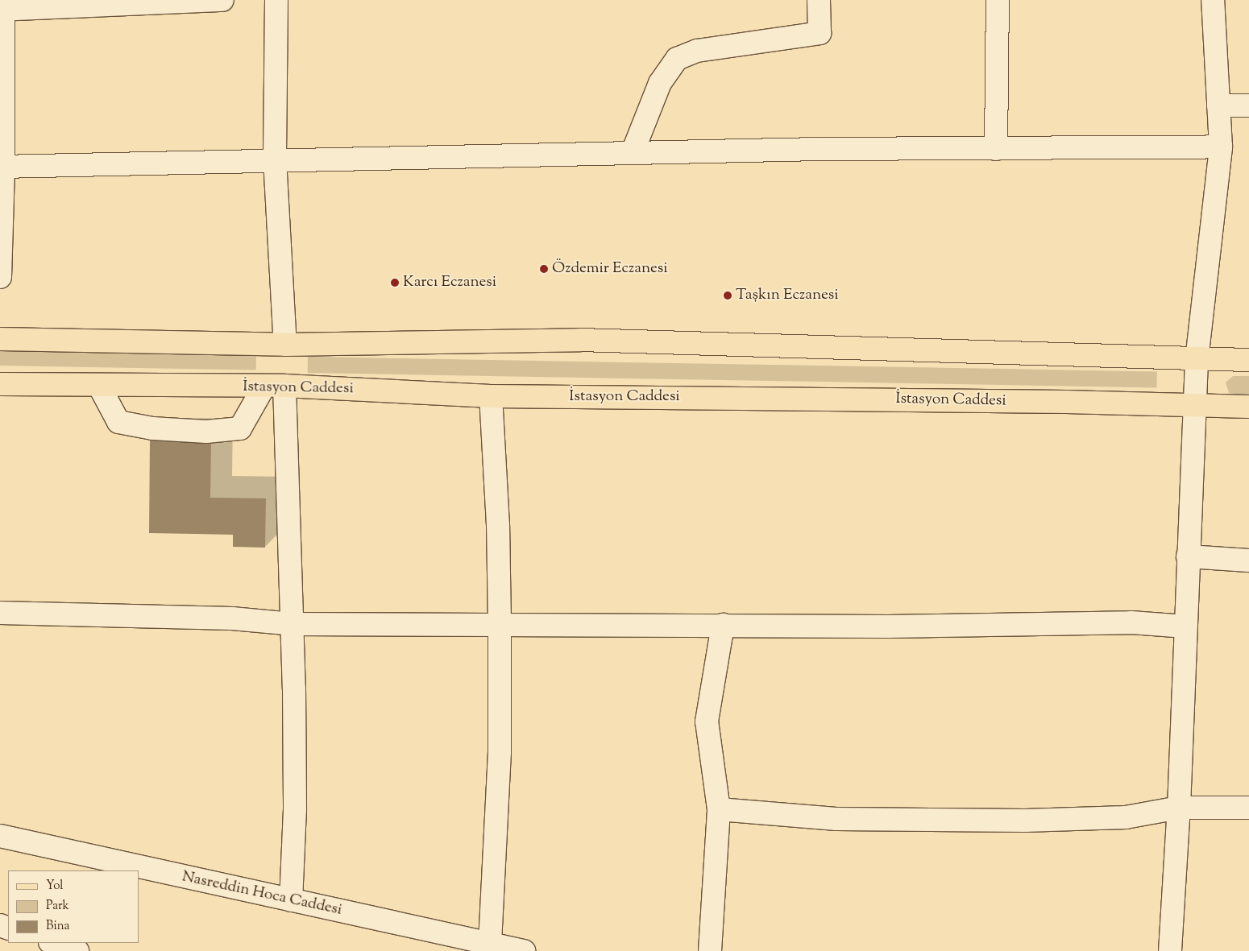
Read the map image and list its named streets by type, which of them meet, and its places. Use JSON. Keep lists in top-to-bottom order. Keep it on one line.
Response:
{"streets":{"main road":["İstasyon Caddesi"],"street":["Nasreddin Hoca Caddesi"]},"places":["Özdemir Eczanesi","Karcı Eczanesi","Taşkın Eczanesi"],"legend":["Yol","Park","Bina"]}
